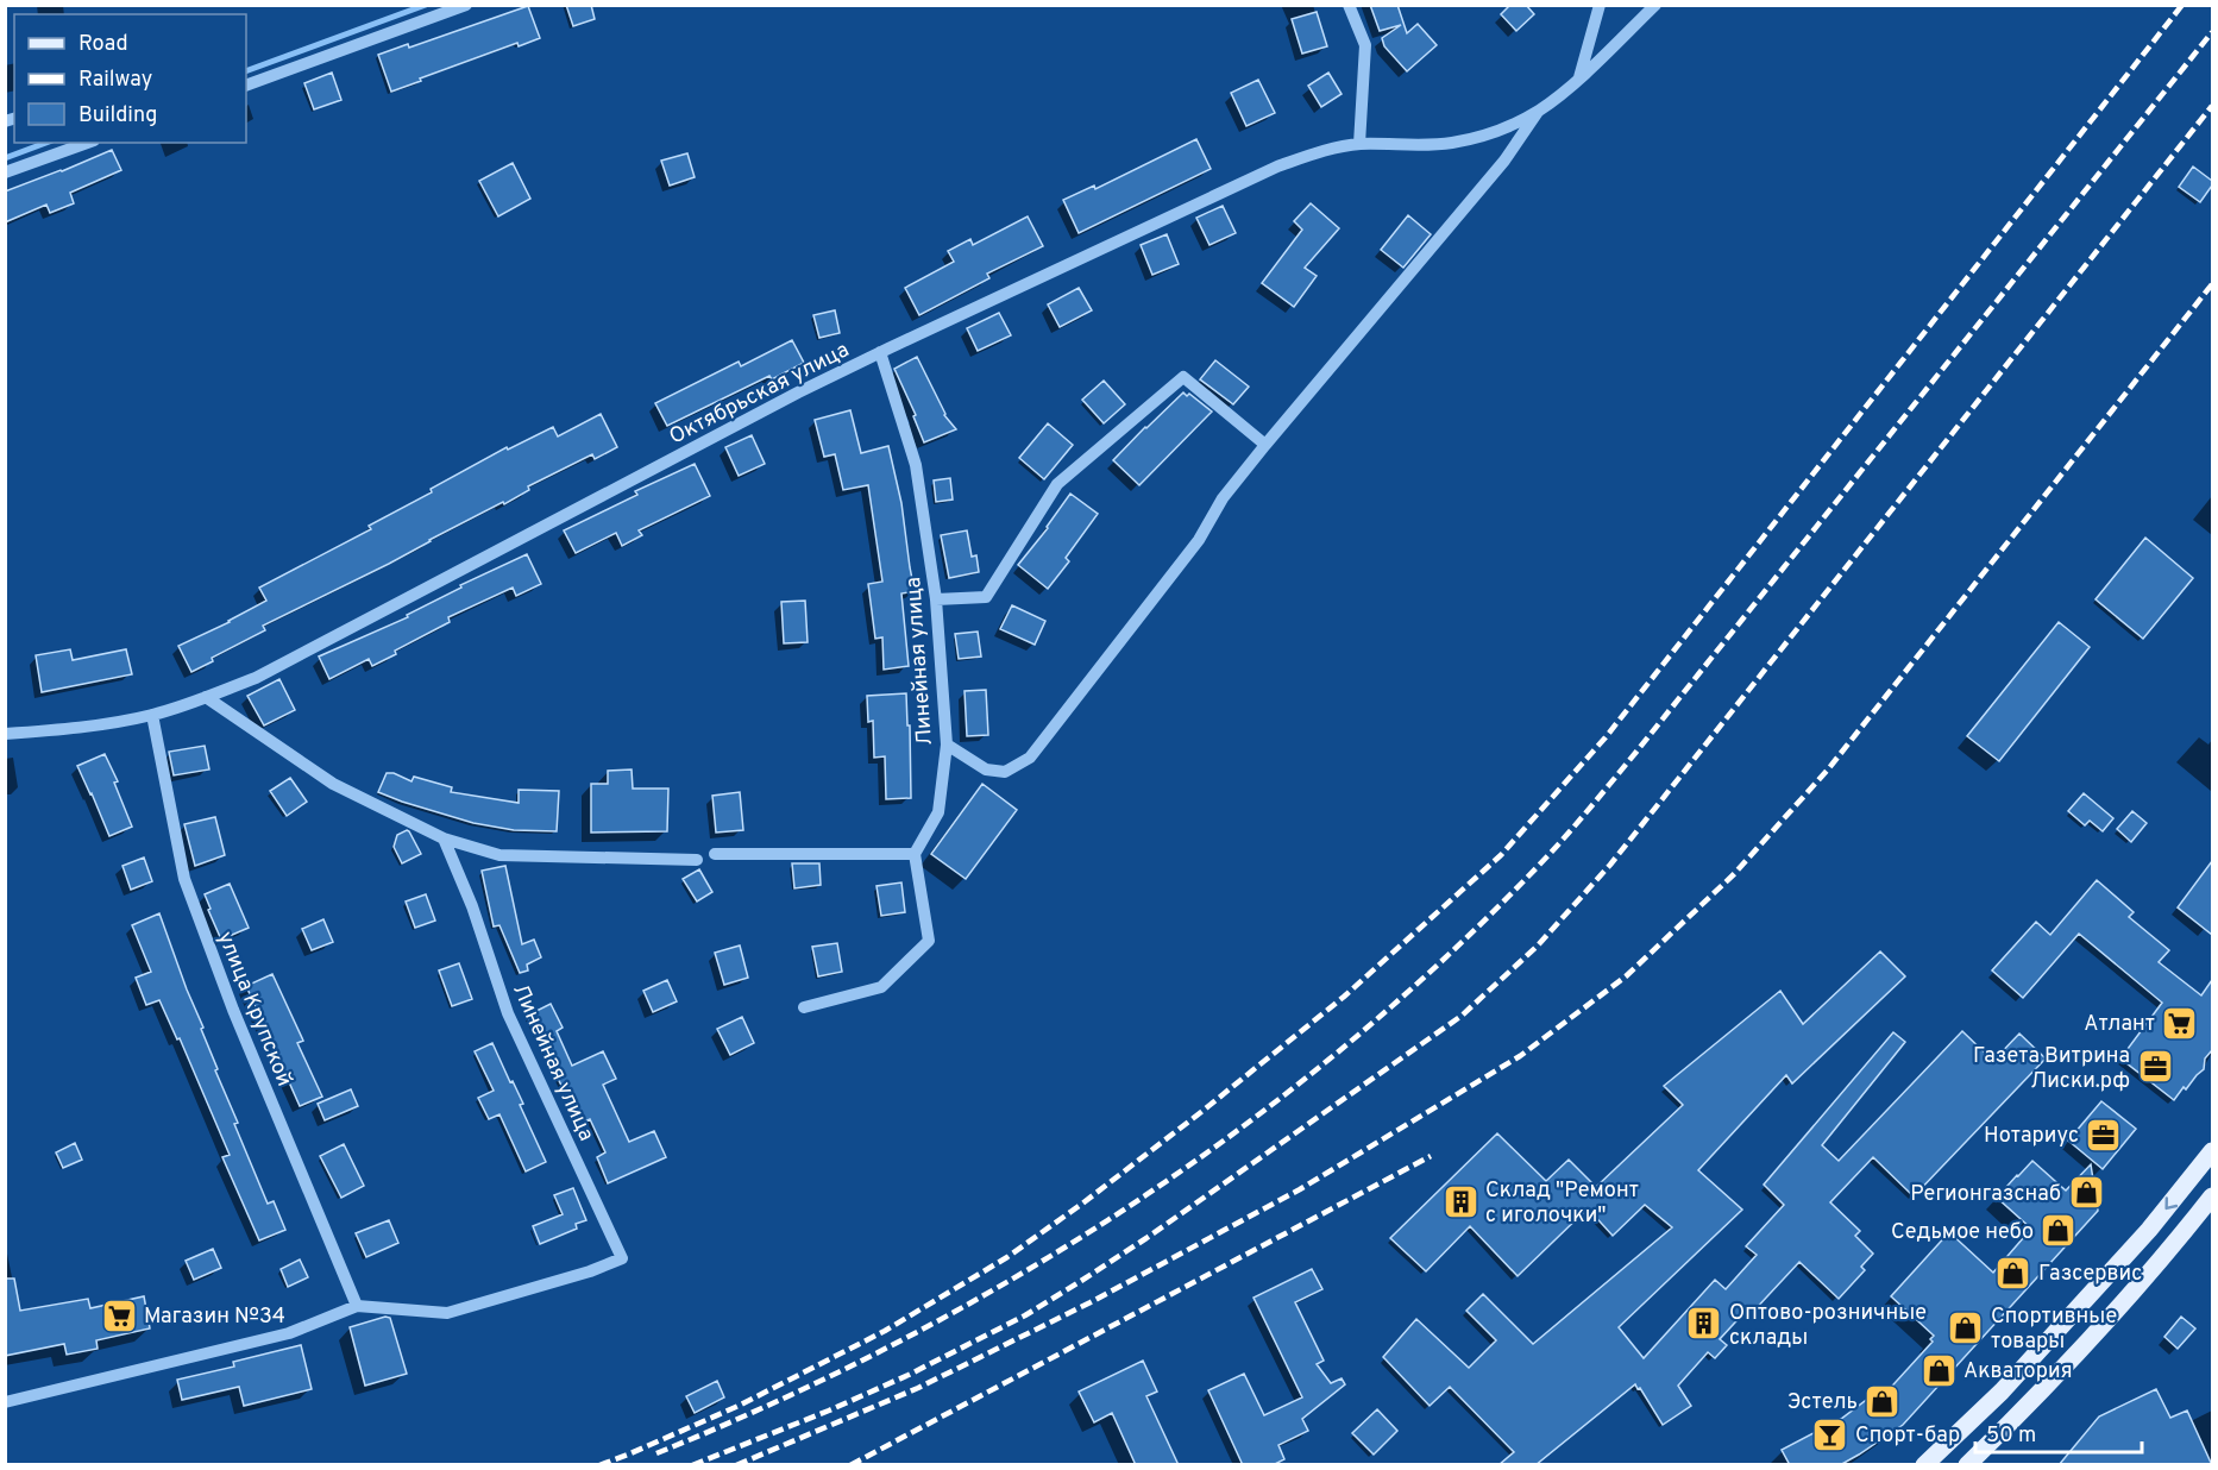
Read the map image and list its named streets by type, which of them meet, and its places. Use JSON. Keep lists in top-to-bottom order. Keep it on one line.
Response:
{"streets":{"street":["Октябрьская улица","Линейная улица","улица Крупской"]},"crossings":[["Октябрьская улица","Линейная улица"],["Октябрьская улица","улица Крупской"],["Линейная улица","улица Крупской"]],"places":{"supermarket":["Атлант","Магазин №34"],"office":["Газета Витрина Лиски.рф","Нотариус"],"shop":["Регионгазснаб","Седьмое небо","Газсервис","Спортивные товары","Акватория","Эстель"],"building":["Склад \"Ремонт с иголочки\"","Оптово-розничные склады"],"bar":["Спорт-бар"]},"legend":["Road","Railway","Building"],"scale_bar":"50 m"}
